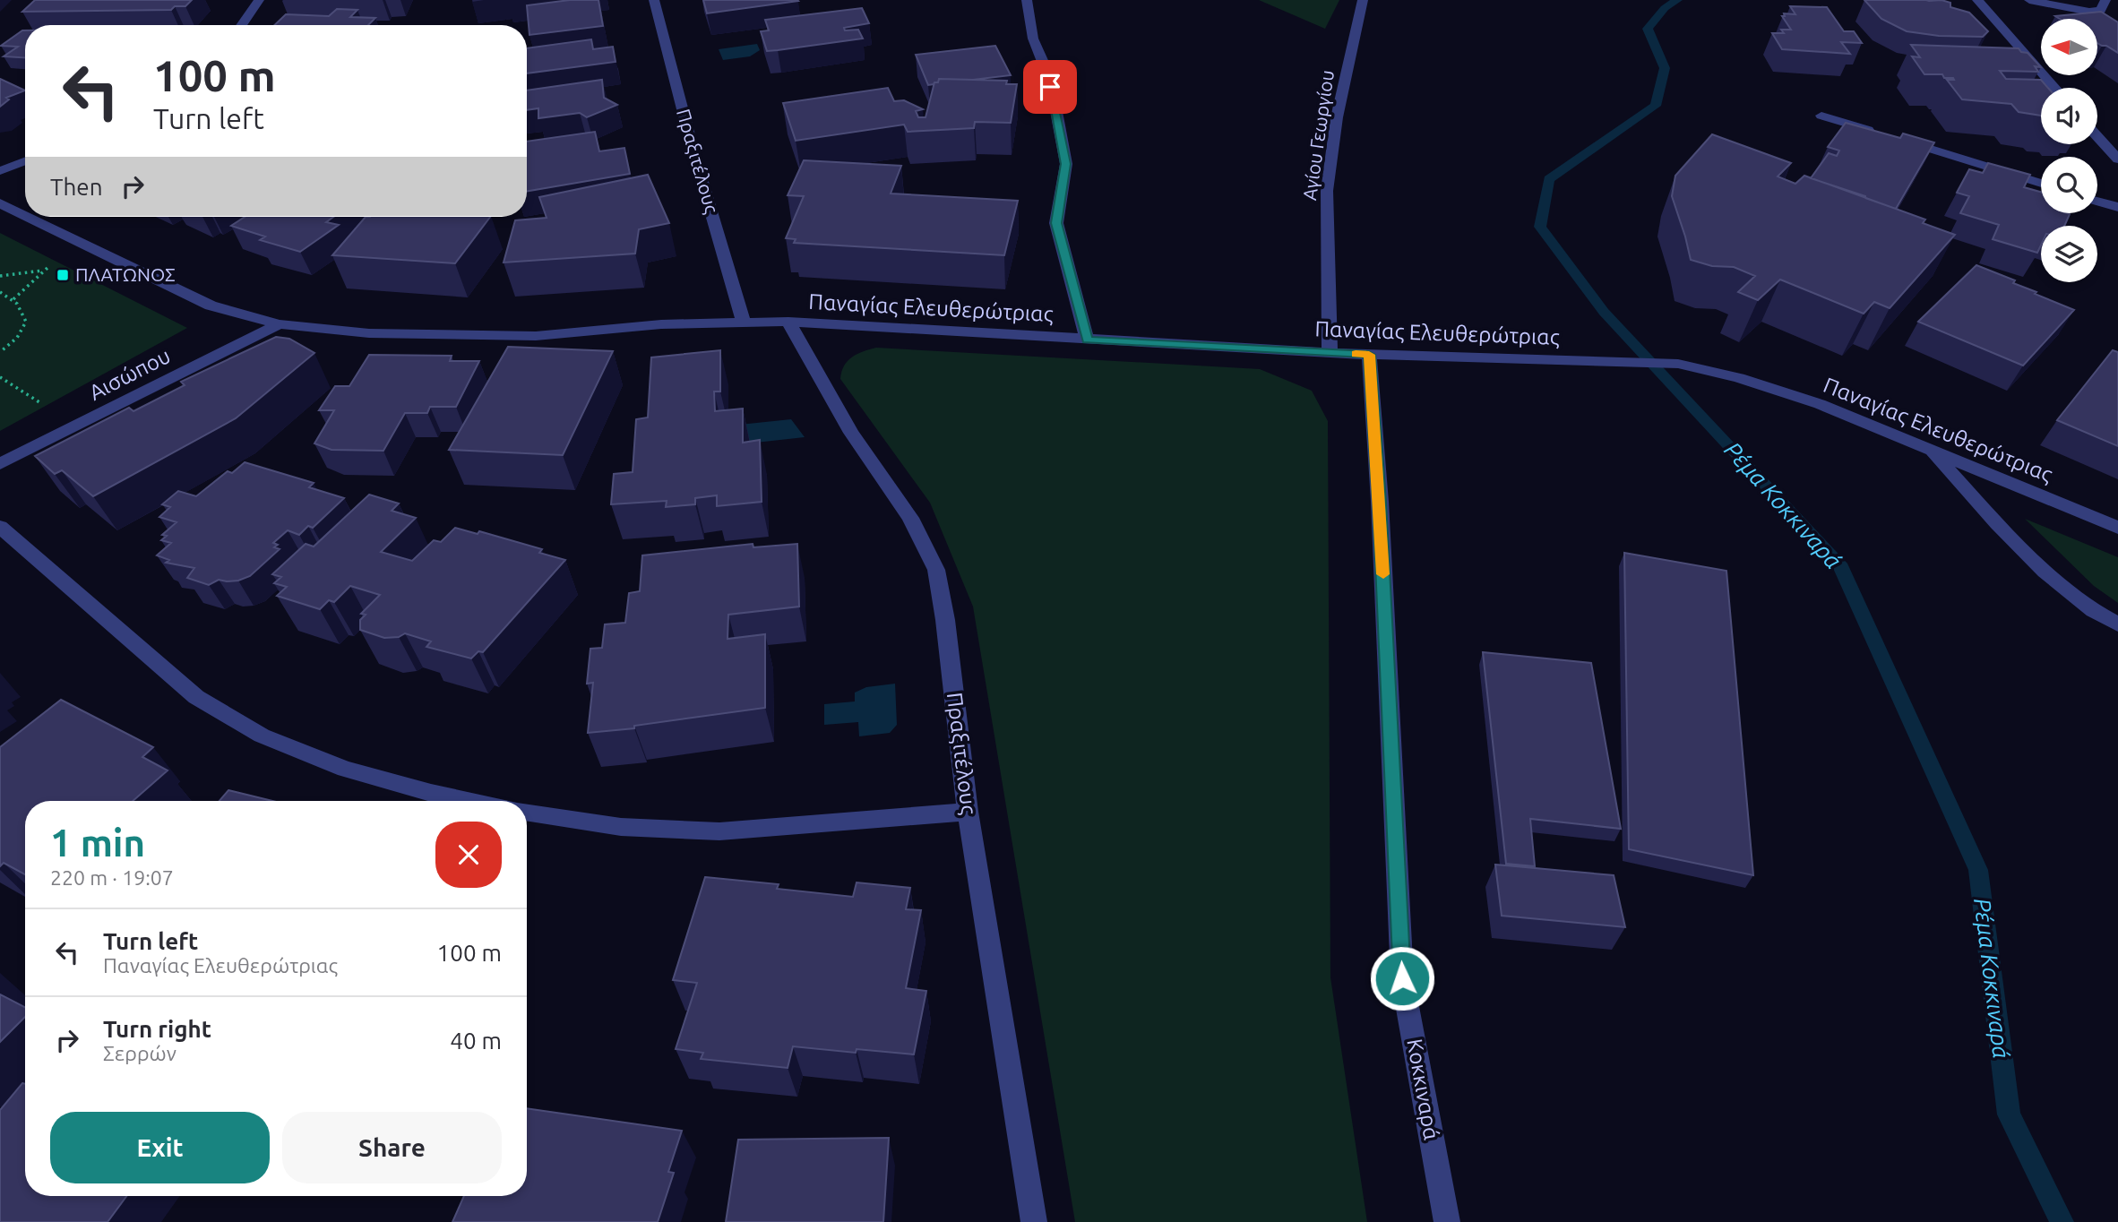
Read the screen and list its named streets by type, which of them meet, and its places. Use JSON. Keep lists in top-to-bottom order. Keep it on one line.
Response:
{"streets":{"street":["Αγίου Γεωργίου","Πραξιτέλους","Παναγίας Ελευθερώτριας","Αισώπου","Κοκκιναρά"]},"crossings":[["Αγίου Γεωργίου","Παναγίας Ελευθερώτριας"],["Πραξιτέλους","Παναγίας Ελευθερώτριας"],["Παναγίας Ελευθερώτριας","Αισώπου"],["Παναγίας Ελευθερώτριας","Κοκκιναρά"]],"water":["Ρέμα Κοκκιναρά"],"places":{"transit":["ΠΛΑΤΩΝΟΣ"]},"north":"left","page":{"turn":["100 m","Turn left"],"then":"Then","heading":["1 min","220 m · 19:07"],"list":[{"name":"Turn left","note":"Παναγίας Ελευθερώτριας","value":"100 m"},{"name":"Turn right","note":"Σερρών","value":"40 m"}],"buttons":["Exit","Share"]}}
